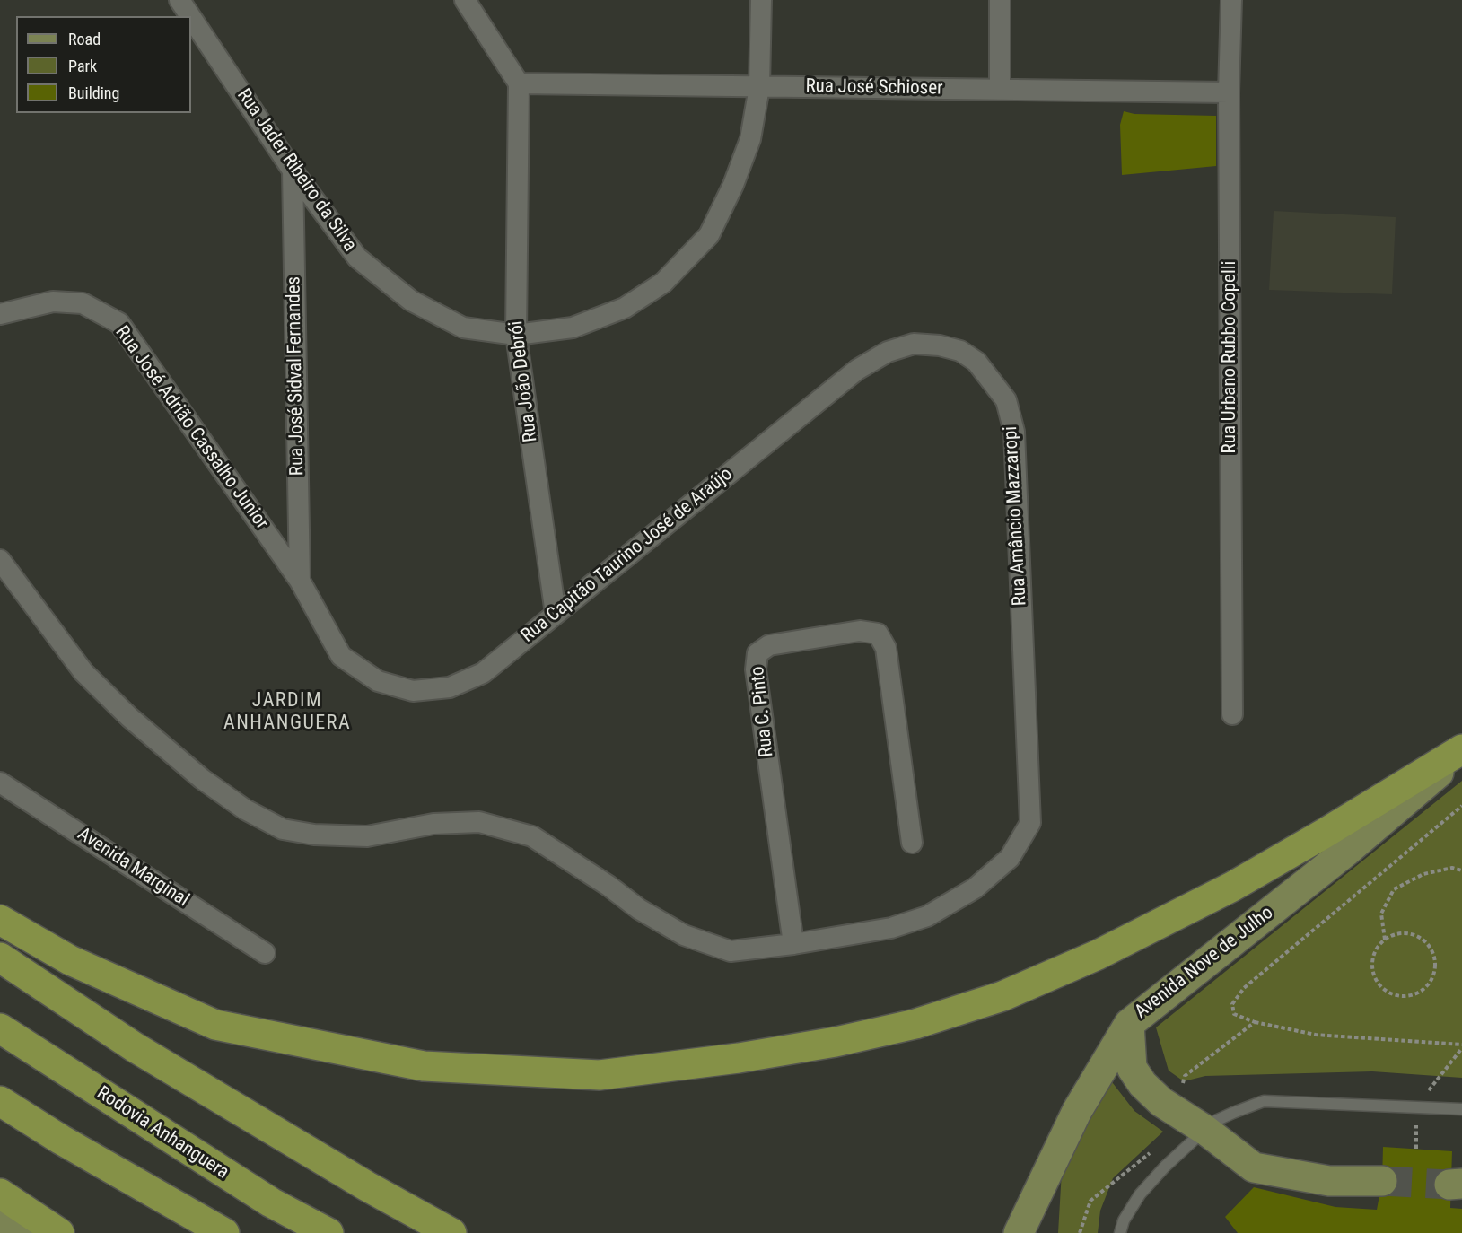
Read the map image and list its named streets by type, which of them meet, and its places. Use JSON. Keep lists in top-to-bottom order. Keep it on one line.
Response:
{"streets":{"highway":["Rodovia Anhanguera"],"main road":["Avenida Nove de Julho"],"street":["Rua José Schioser","Rua Jader Ribeiro da Silva","Rua Urbano Rubbo Copelli","Rua José Sidval Fernandes","Rua João Debrói","Rua José Adrião Cassalho Junior","Rua Amâncio Mazzaropi","Rua Capitão Taurino José de Araújo","Rua C. Pinto","Avenida Marginal"]},"crossings":[["Rua José Schioser","Rua Jader Ribeiro da Silva"],["Rua José Schioser","Rua Urbano Rubbo Copelli"],["Rua José Schioser","Rua João Debrói"],["Rua Jader Ribeiro da Silva","Rua José Sidval Fernandes"],["Rua Jader Ribeiro da Silva","Rua João Debrói"],["Rua José Sidval Fernandes","Rua José Adrião Cassalho Junior"],["Rua João Debrói","Rua Capitão Taurino José de Araújo"],["Rua José Adrião Cassalho Junior","Rua Capitão Taurino José de Araújo"],["Rua Amâncio Mazzaropi","Rua Capitão Taurino José de Araújo"],["Rua Amâncio Mazzaropi","Rua C. Pinto"]],"districts":["JARDIM ANHANGUERA"],"legend":["Road","Park","Building"]}
